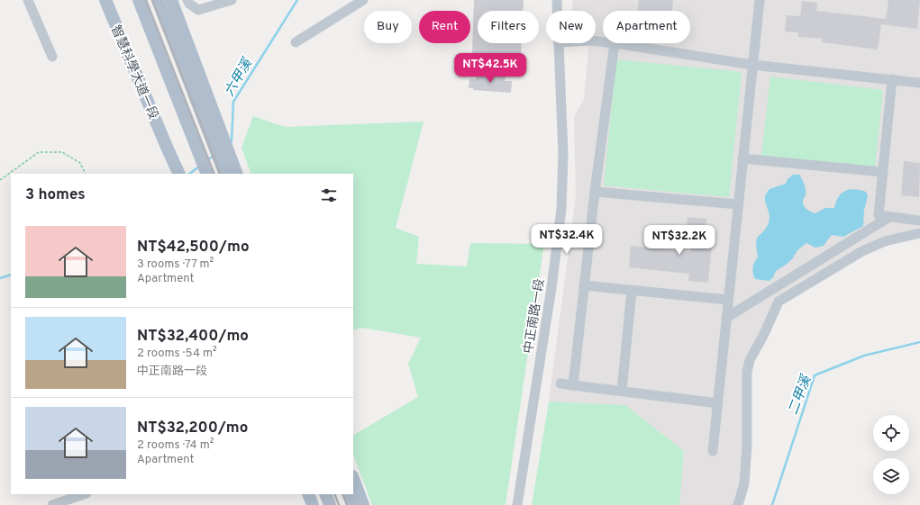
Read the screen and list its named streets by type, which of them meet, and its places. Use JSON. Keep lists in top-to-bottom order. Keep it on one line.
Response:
{"streets":{"main road":["智慧科學大道一段"],"street":["中正南路一段"]},"water":["六甲溪","二甲溪"],"page":{"chip":["Buy","Rent","Filters","New","Apartment"],"price":["NT$42.5K","NT$32.4K","NT$32.2K"],"heading":"3 homes","list":[{"name":"NT$42,500/mo","note":"3 rooms · 77 m² · Apartment"},{"name":"NT$32,400/mo","note":"2 rooms · 54 m² · 中正南路一段"},{"name":"NT$32,200/mo","note":"2 rooms · 74 m² · Apartment"}]}}
